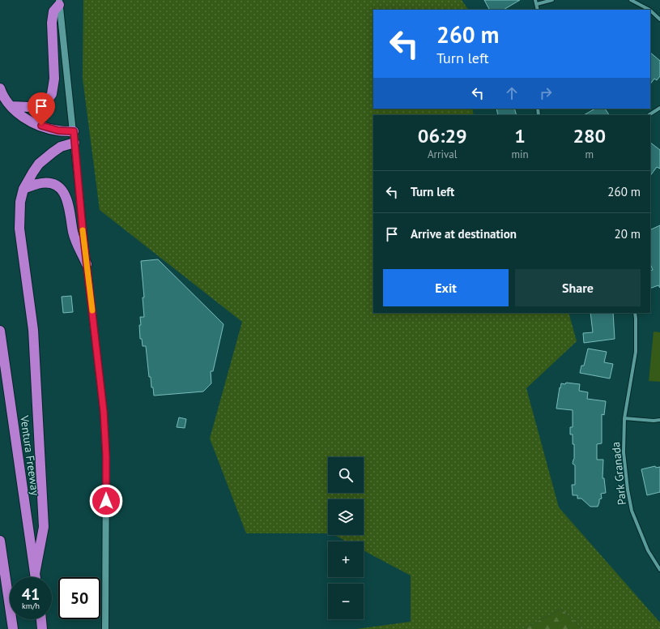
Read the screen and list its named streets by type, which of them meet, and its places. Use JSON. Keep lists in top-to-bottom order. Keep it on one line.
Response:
{"streets":{"highway":["Ventura Freeway"],"street":["Park Granada"]},"page":{"turn":["260 m","Turn left"],"eta":["06:29","Arrival","1","min","280","m"],"list":[{"name":"Turn left","value":"260 m"},{"name":"Arrive at destination","value":"20 m"}],"buttons":["Exit","Share"],"map_buttons":["+","−"],"speed":"41 km/h","limit":"50"}}
